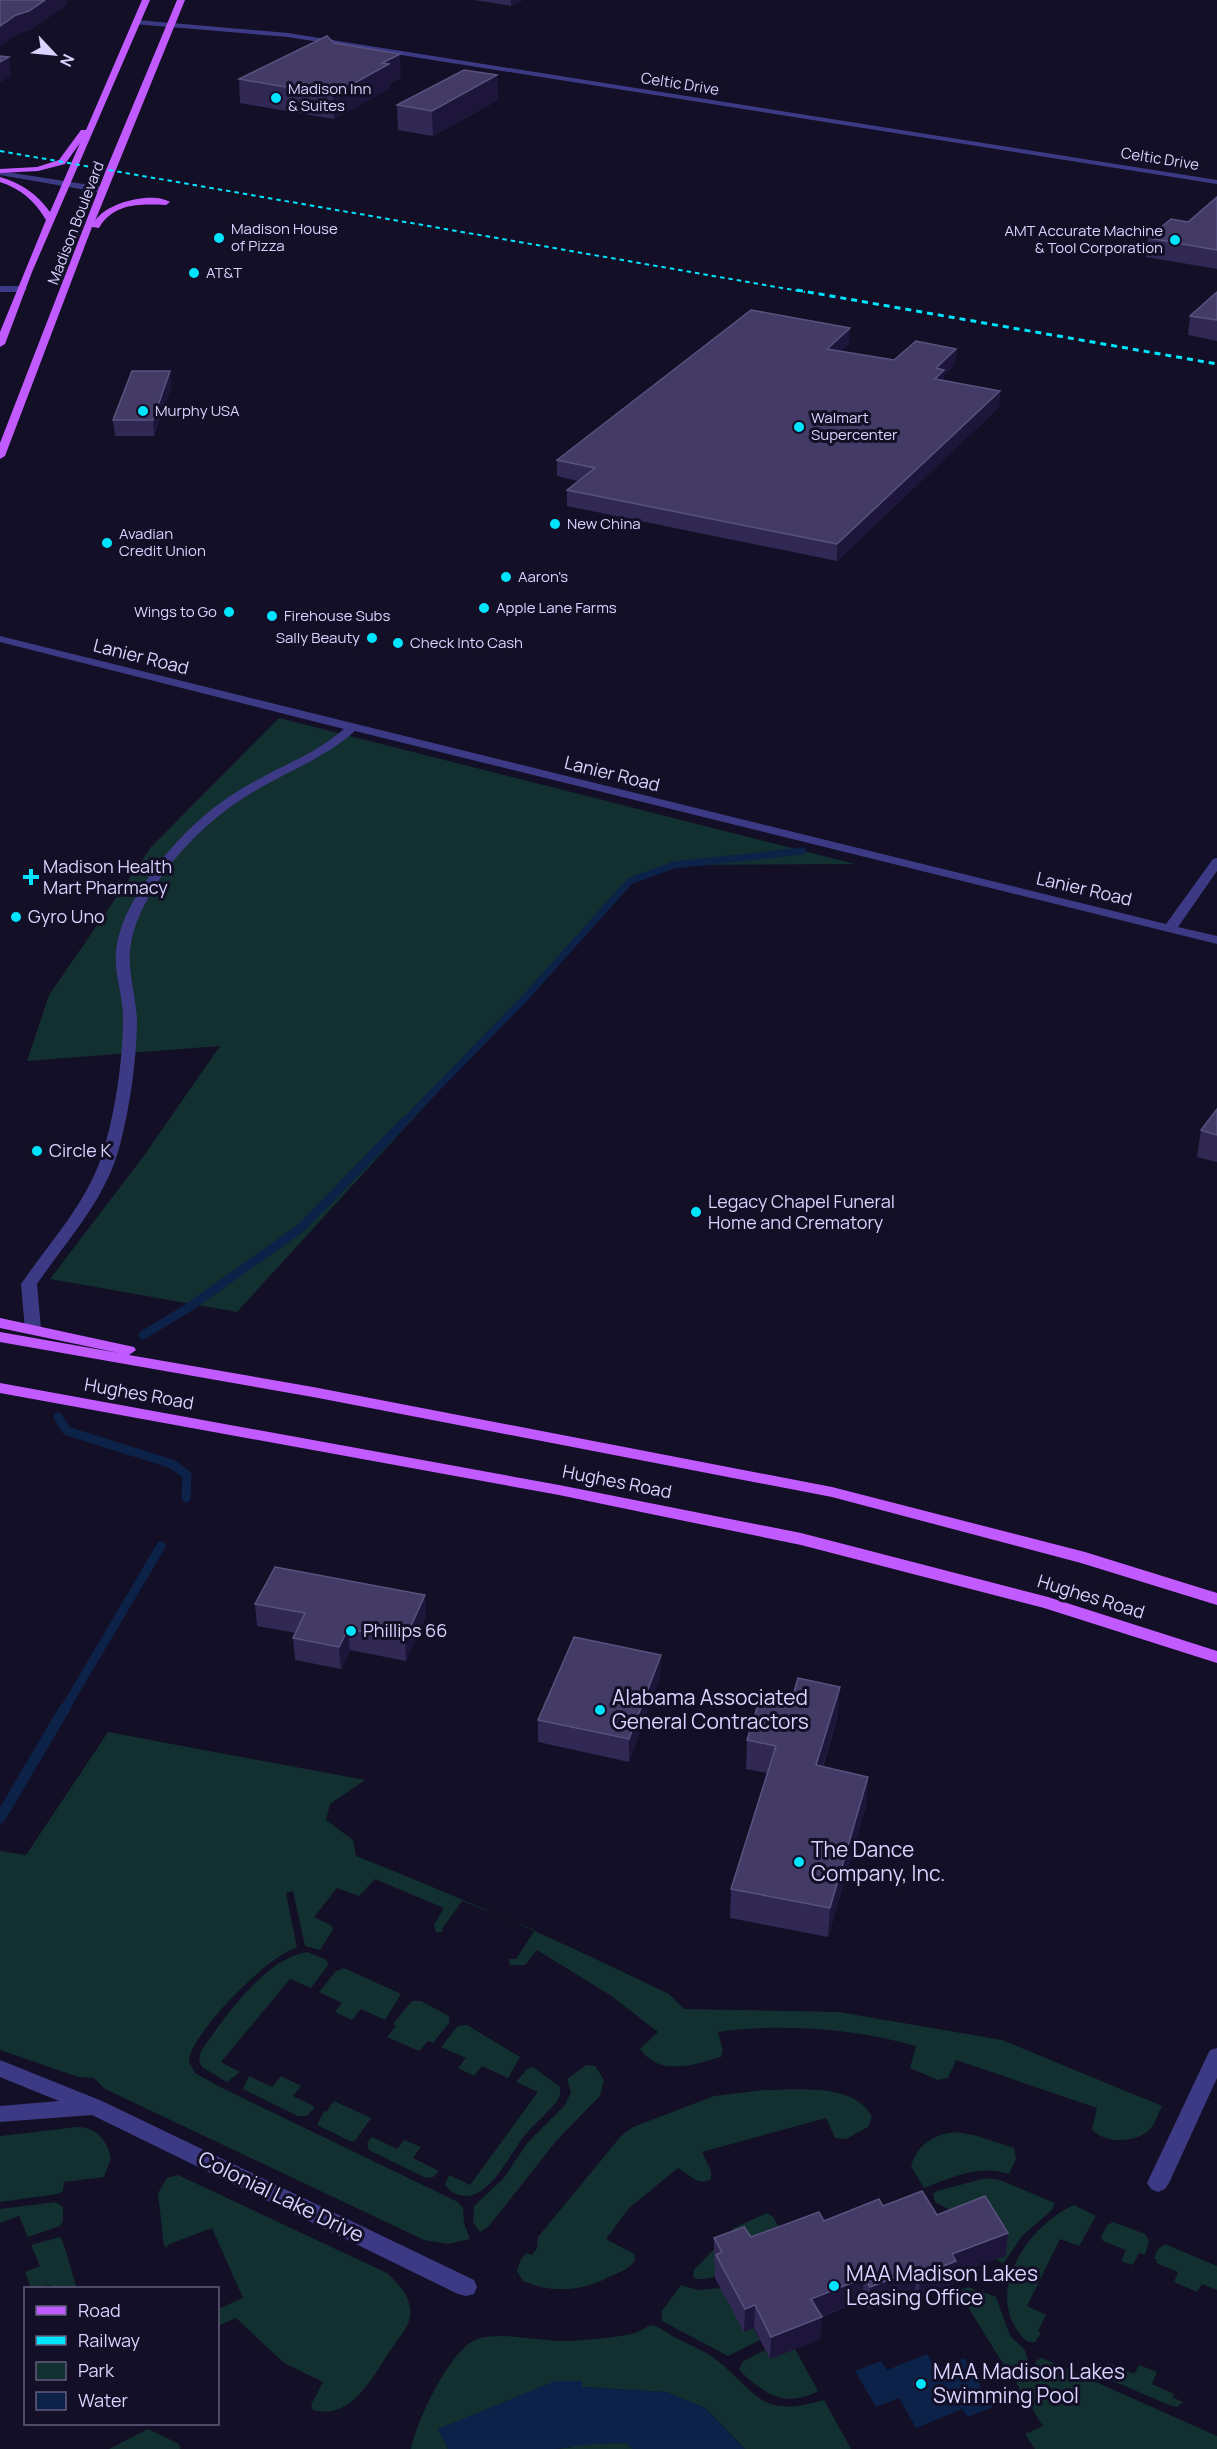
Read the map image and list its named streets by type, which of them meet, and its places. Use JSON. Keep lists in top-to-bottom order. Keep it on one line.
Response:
{"streets":{"main road":["Madison Boulevard","Hughes Road"],"street":["Celtic Drive","Lanier Road","Colonial Lake Drive"]},"crossings":[["Celtic Drive","Madison Boulevard"]],"places":{"other":["Madison Inn & Suites","Madison House of Pizza","AMT Accurate Machine & Tool Corporation","AT&T","Murphy USA","Walmart Supercenter","New China","Avadian Credit Union","Aaron's","Apple Lane Farms","Wings to Go","Firehouse Subs","Sally Beauty","Check Into Cash","Gyro Uno","Circle K","Legacy Chapel Funeral Home and Crematory","Phillips 66","Alabama Associated General Contractors","The Dance Company, Inc.","MAA Madison Lakes Leasing Office","MAA Madison Lakes Swimming Pool"],"health":["Madison Health Mart Pharmacy"]},"legend":["Road","Railway","Park","Water"],"north":"bottom right"}
